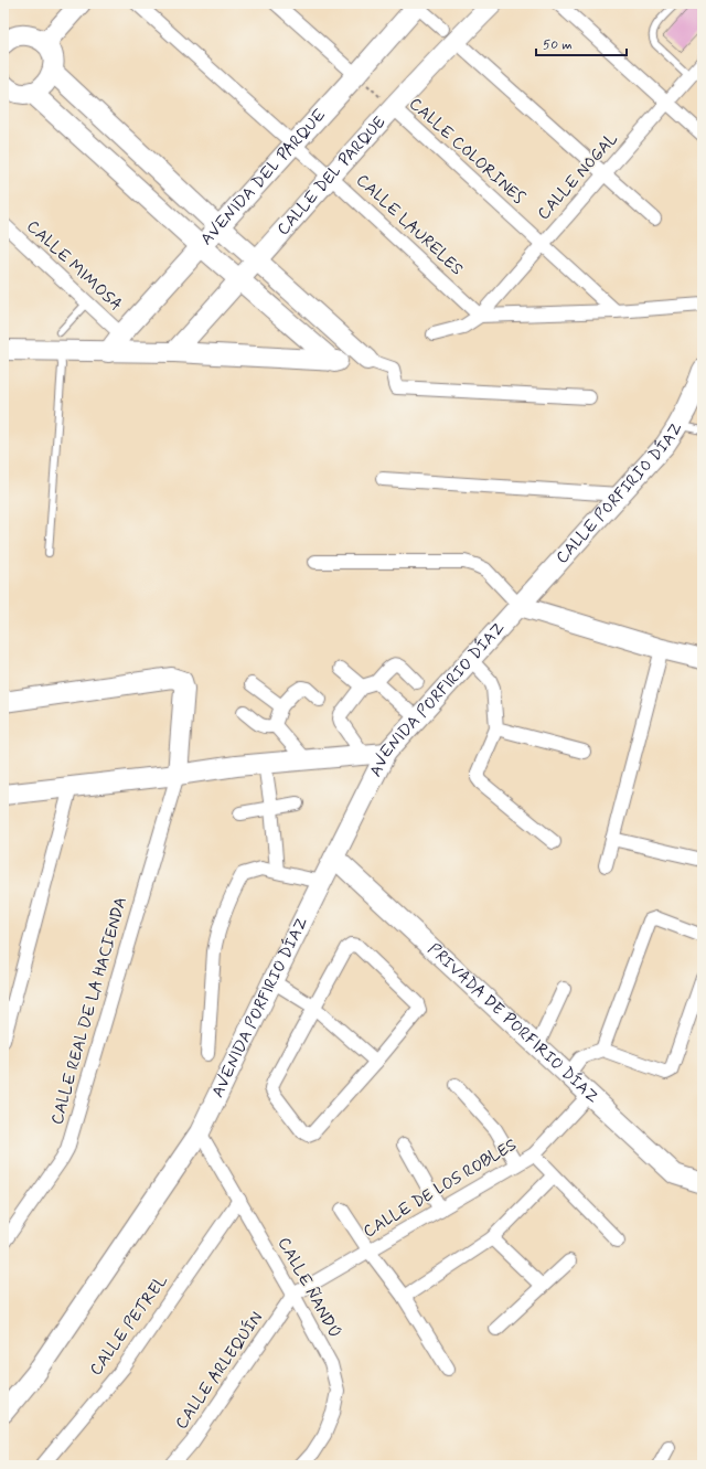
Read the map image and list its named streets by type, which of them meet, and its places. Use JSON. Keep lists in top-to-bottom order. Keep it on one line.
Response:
{"streets":{"street":["CALLE COLORINES","CALLE DEL PARQUE","CALLE NOGAL","AVENIDA DEL PARQUE","CALLE LAURELES","CALLE MIMOSA","CALLE PORFIRIO DÍAZ","AVENIDA PORFIRIO DÍAZ","CALLE REAL DE LA HACIENDA","PRIVADA DE PORFIRIO DÍAZ","CALLE DE LOS ROBLES","CALLE ÑANDÚ","CALLE PETREL","CALLE ARLEQUÍN"]},"crossings":[["CALLE COLORINES","CALLE DEL PARQUE"],["CALLE COLORINES","CALLE NOGAL"],["CALLE DEL PARQUE","CALLE LAURELES"],["CALLE NOGAL","CALLE LAURELES"],["AVENIDA DEL PARQUE","CALLE LAURELES"],["AVENIDA DEL PARQUE","CALLE MIMOSA"],["CALLE PORFIRIO DÍAZ","AVENIDA PORFIRIO DÍAZ"],["AVENIDA PORFIRIO DÍAZ","PRIVADA DE PORFIRIO DÍAZ"],["AVENIDA PORFIRIO DÍAZ","CALLE ÑANDÚ"],["PRIVADA DE PORFIRIO DÍAZ","CALLE DE LOS ROBLES"],["CALLE DE LOS ROBLES","CALLE ÑANDÚ"],["CALLE DE LOS ROBLES","CALLE ARLEQUÍN"],["CALLE ÑANDÚ","CALLE PETREL"],["CALLE ÑANDÚ","CALLE ARLEQUÍN"]],"scale_bar":"50 m"}
